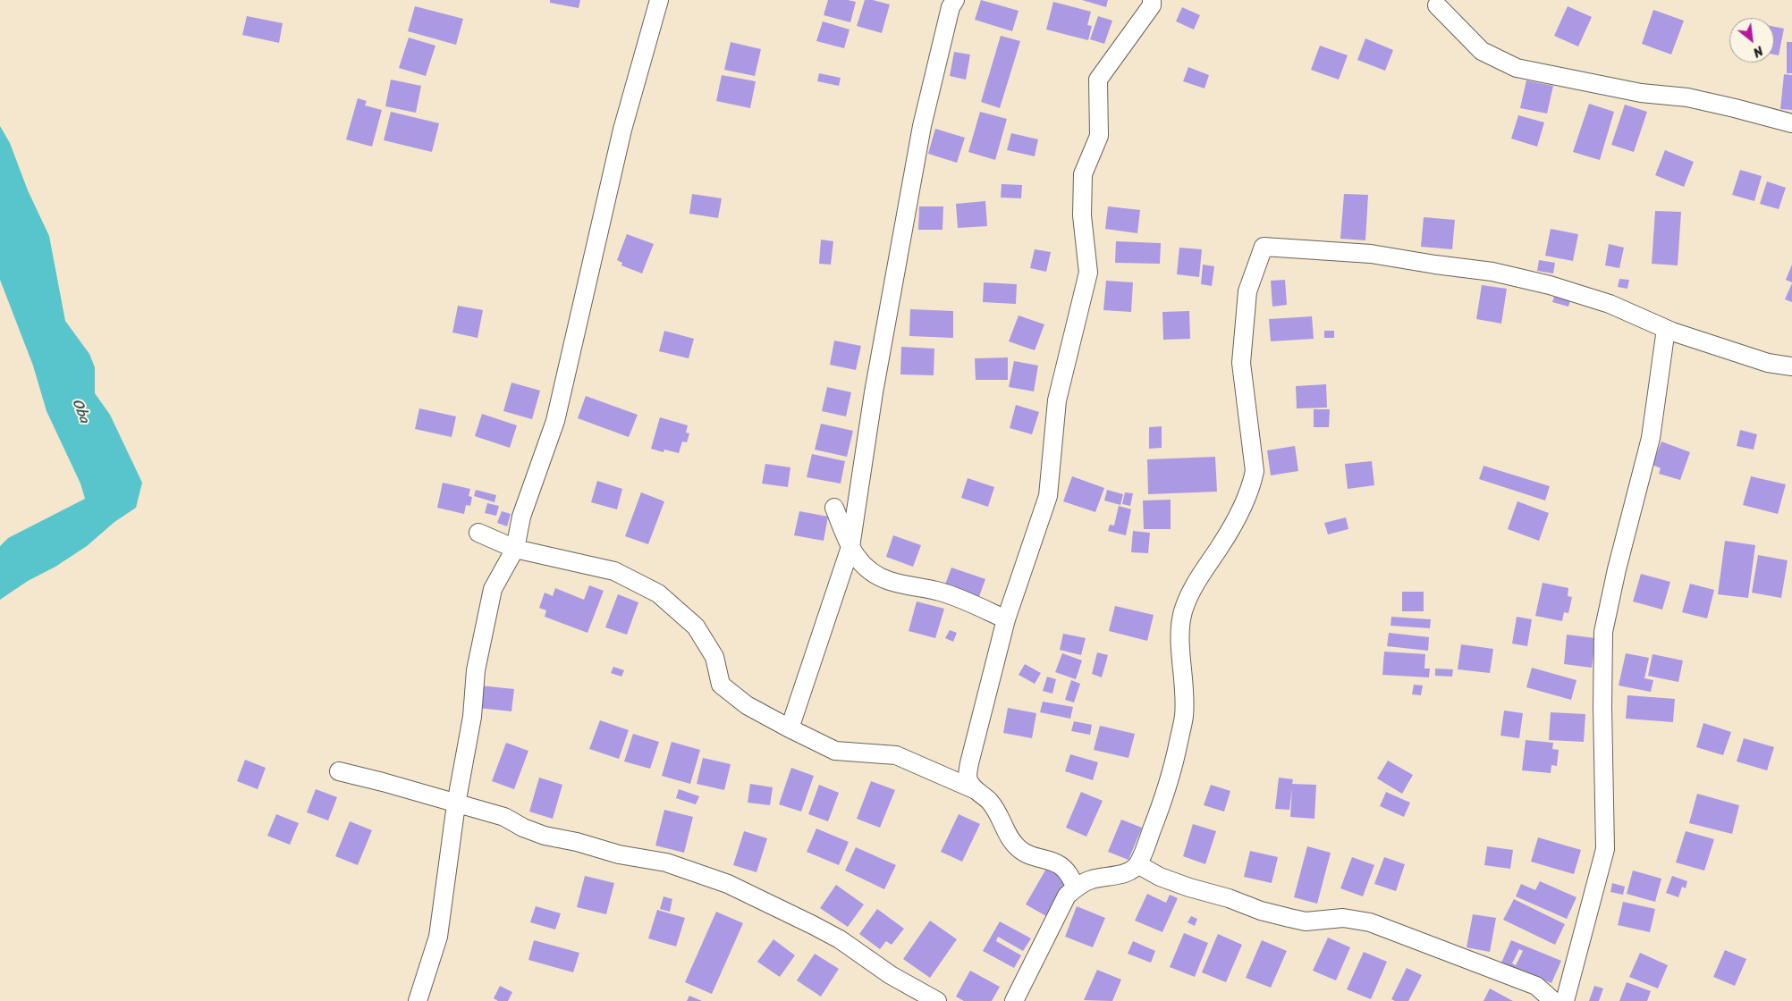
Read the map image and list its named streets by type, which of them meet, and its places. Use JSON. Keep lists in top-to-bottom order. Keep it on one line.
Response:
{"water":["Oba"],"north":"bottom right"}
